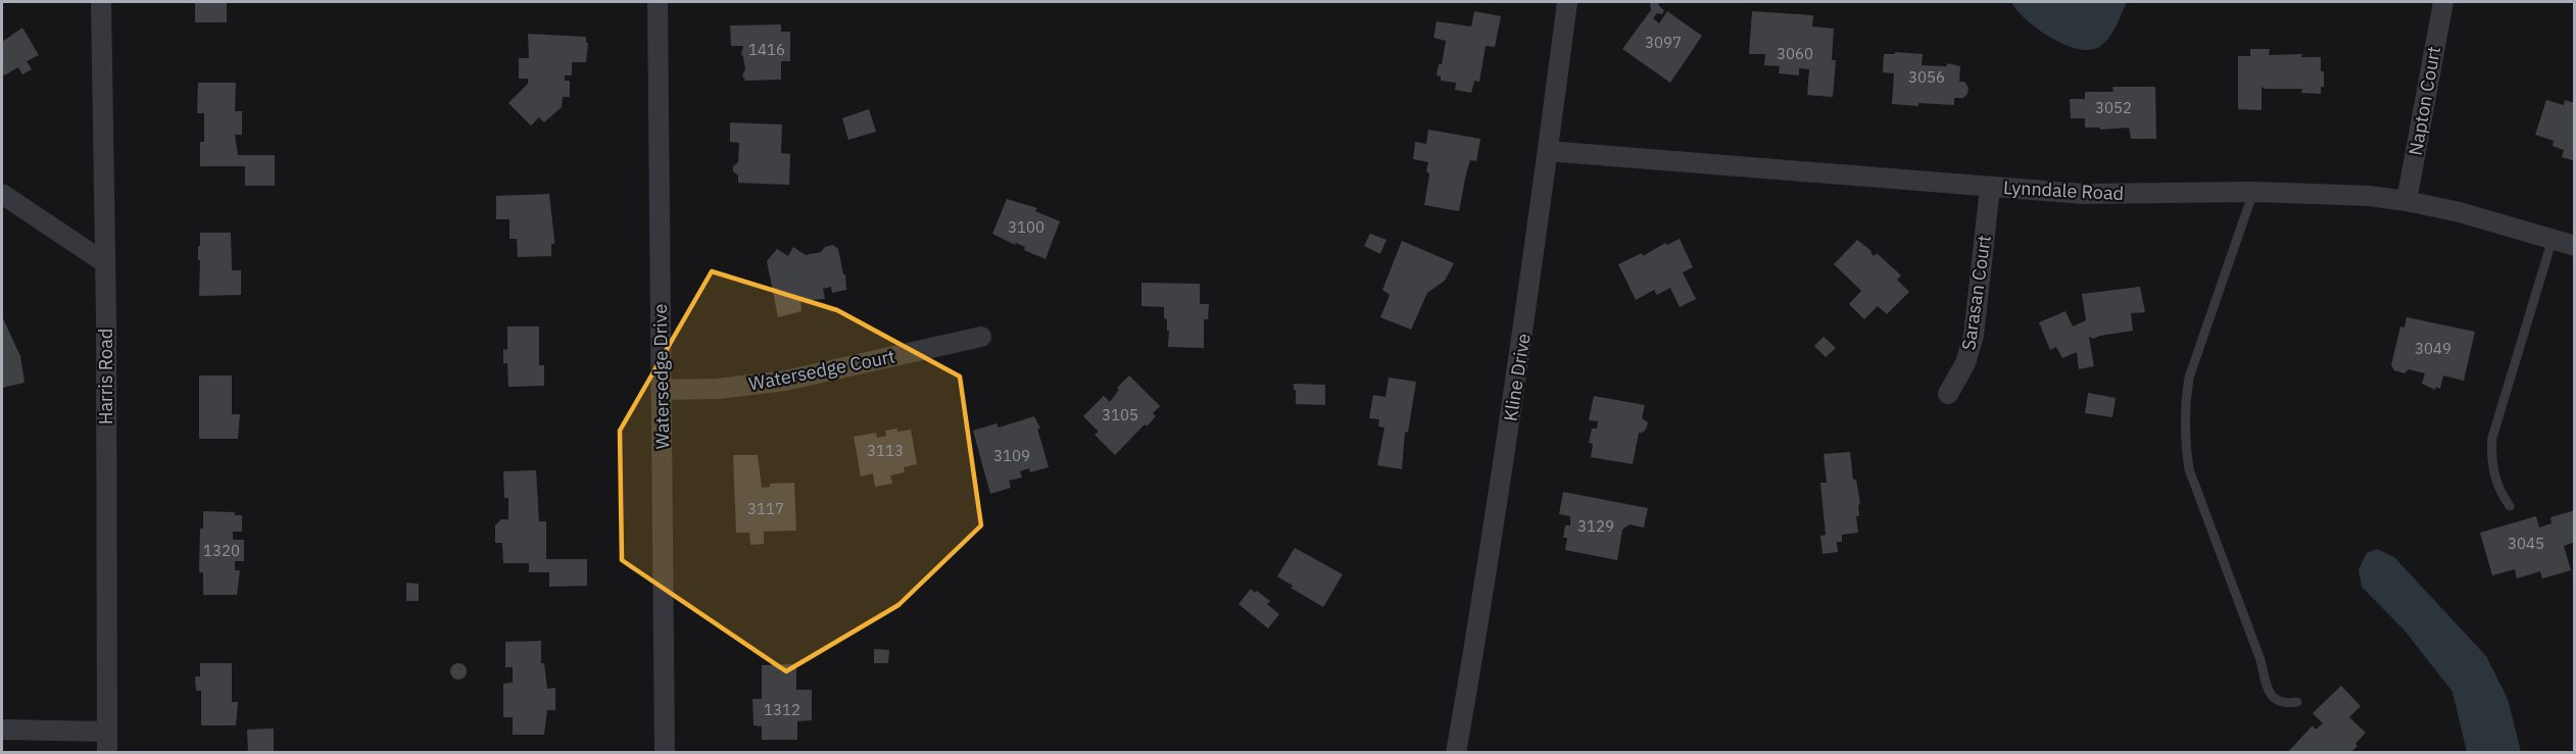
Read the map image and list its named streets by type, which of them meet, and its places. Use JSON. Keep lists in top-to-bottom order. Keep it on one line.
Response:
{"streets":{"street":["Napton Court","Lynndale Road","Sarasan Court","Watersedge Court","Harris Road","Watersedge Drive","Kline Drive"]},"crossings":[["Napton Court","Lynndale Road"],["Lynndale Road","Sarasan Court"],["Lynndale Road","Kline Drive"],["Watersedge Court","Watersedge Drive"]],"house_numbers":["3097","1416","3060","3056","3052","3100","3049","3105","3113","3109","3117","3129","3045","1320","1312"]}
